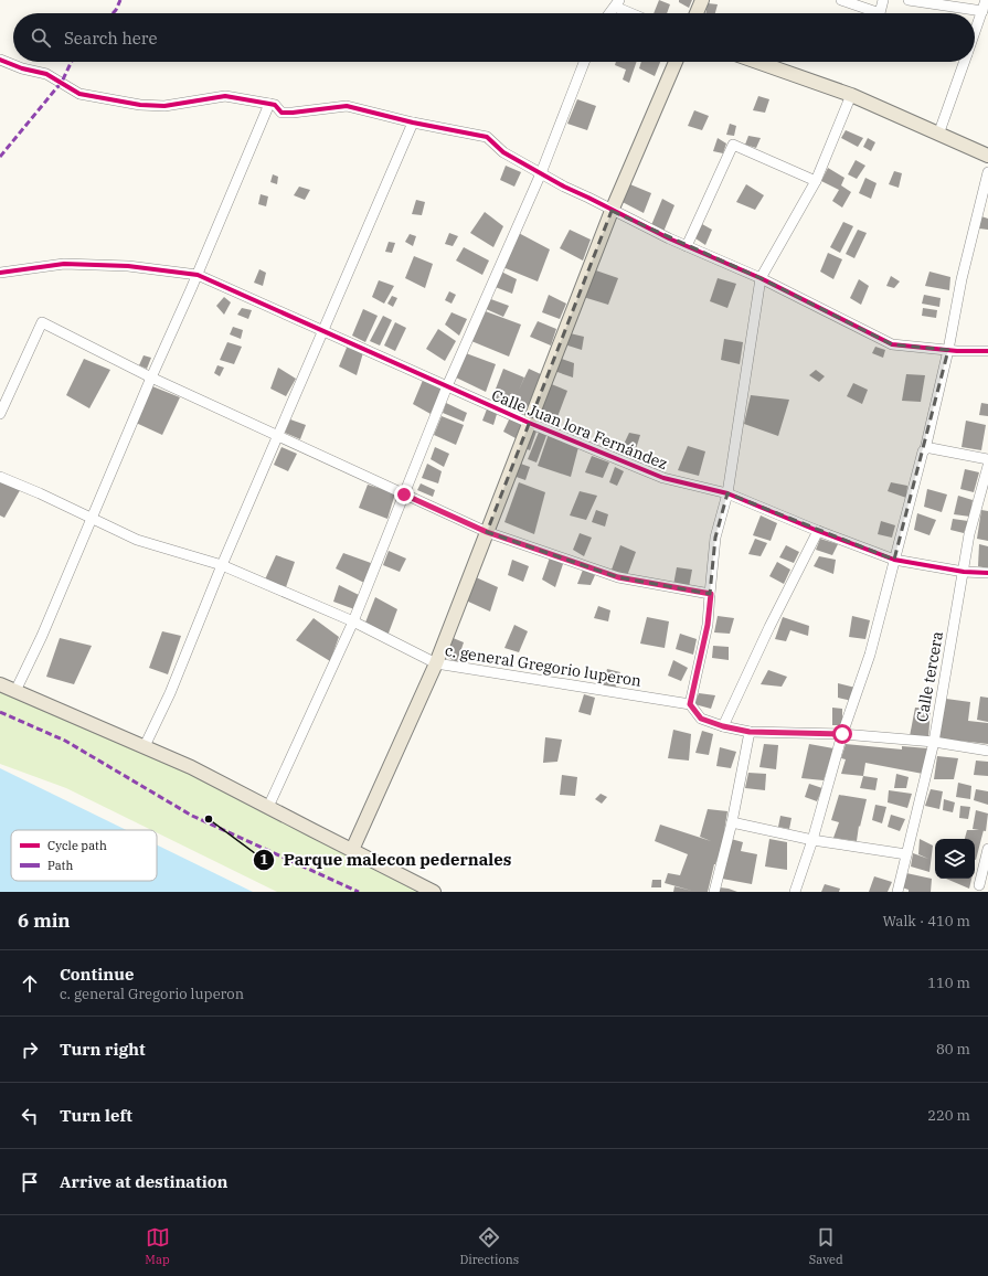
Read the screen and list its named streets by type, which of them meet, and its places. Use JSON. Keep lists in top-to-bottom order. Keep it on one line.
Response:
{"streets":{"street":["Calle Juan lora Fernández","c. general Gregorio luperon","Calle tercera"]},"crossings":[["Calle Juan lora Fernández","Calle tercera"]],"places":["Parque malecon pedernales"],"legend":["Cycle path","Path"],"page":{"search":"Search here","heading":["6 min","Walk · 410 m"],"list":[["Continue","c. general Gregorio luperon","110 m"],["Turn right","80 m"],["Turn left","220 m"],"Arrive at destination"],"nav":["Map","Directions","Saved"]}}
